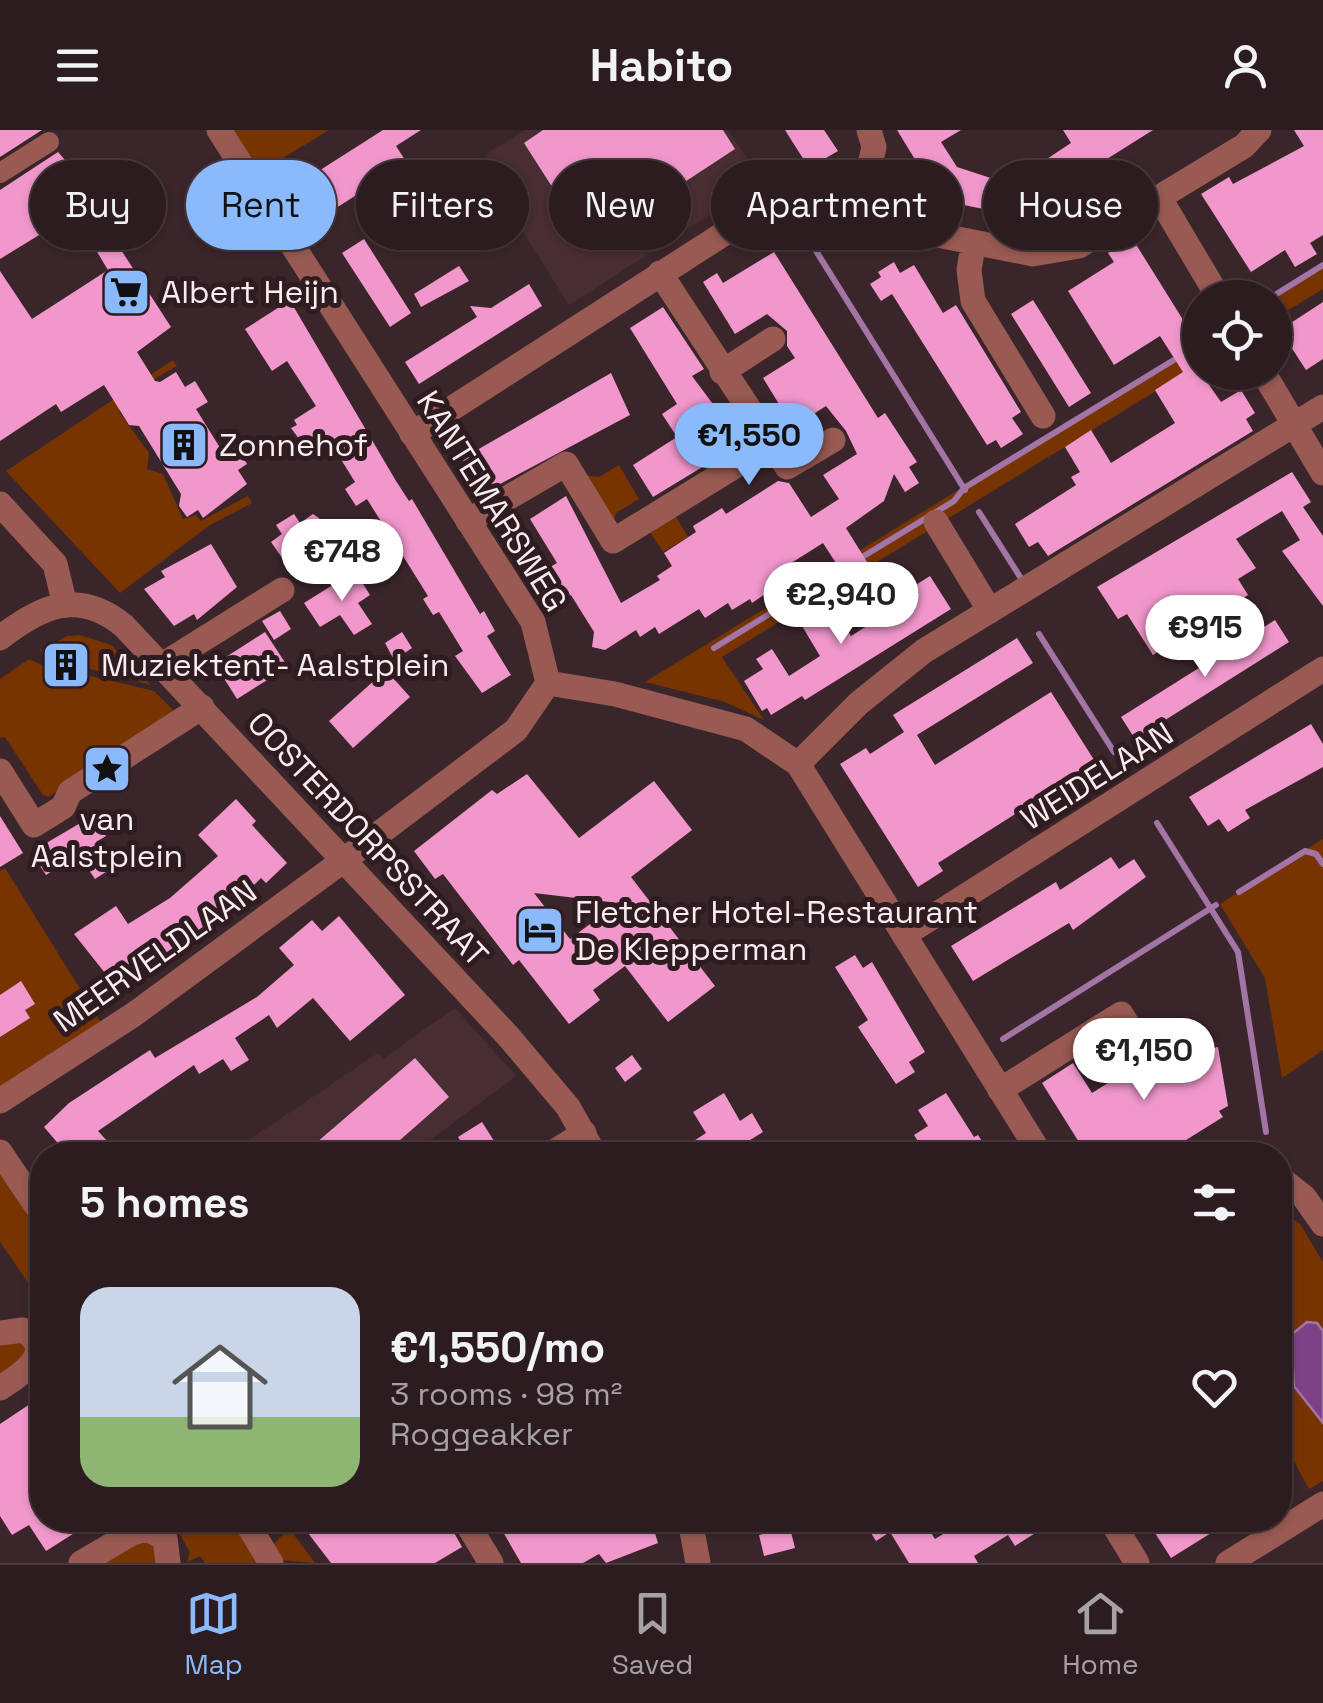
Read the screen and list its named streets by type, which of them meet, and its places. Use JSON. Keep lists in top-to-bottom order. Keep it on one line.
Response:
{"streets":{"street":["KANTEMARSWEG","WEIDELAAN","OOSTERDORPSSTRAAT","MEERVELDLAAN"]},"crossings":[["OOSTERDORPSSTRAAT","MEERVELDLAAN"]],"places":{"supermarket":["Albert Heijn"],"building":["Zonnehof","Muziektent- Aalstplein"],"place":["van Aalstplein"],"hotel":["Fletcher Hotel-Restaurant De Klepperman"]},"page":{"header":"Habito","chip":["Buy","Rent","Filters","New","Apartment","House"],"price":["€1,550","€748","€2,940","€915","€1,150"],"heading":"5 homes","list":[{"name":"€1,550/mo","note":"3 rooms · 98 m² · Roggeakker"}],"tabs":["Map","Saved","Home"]}}
